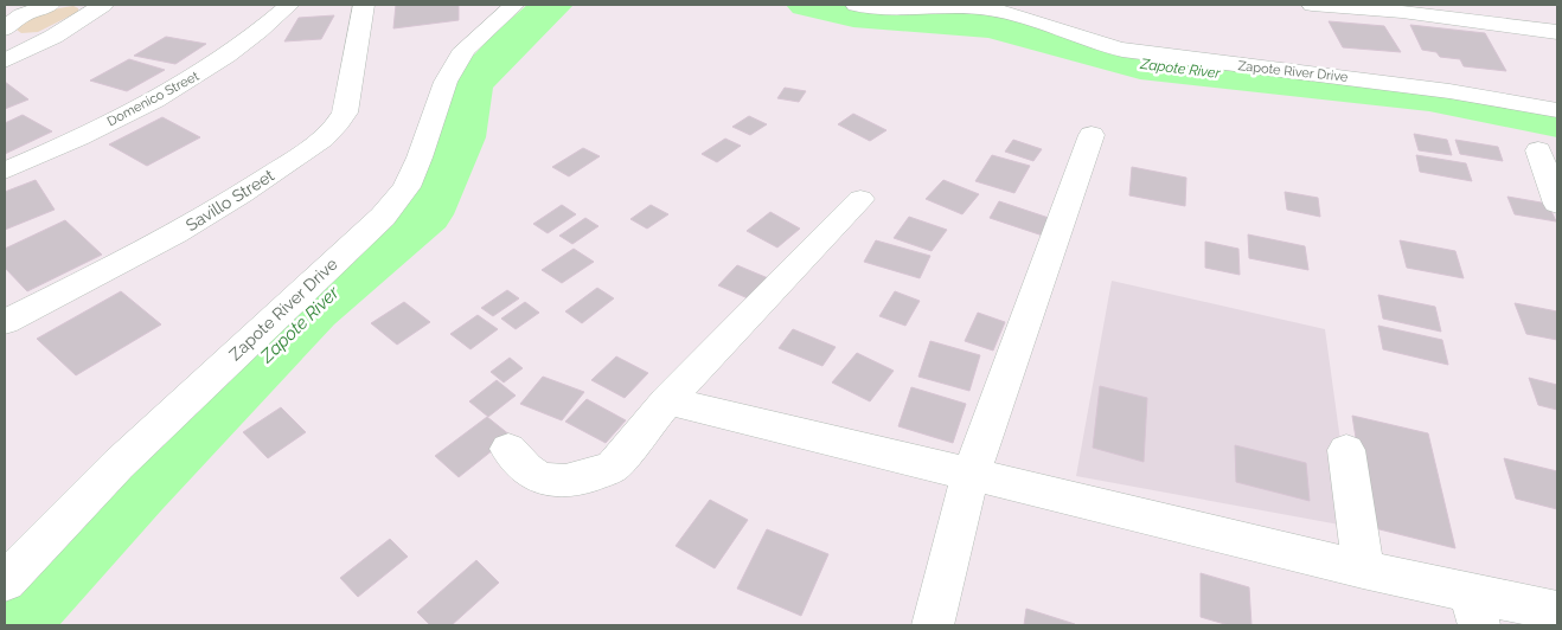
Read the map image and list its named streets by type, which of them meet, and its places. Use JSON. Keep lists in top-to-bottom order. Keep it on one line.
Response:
{"streets":{"street":["Zapote River Drive","Domenico Street","Savillo Street"]},"water":["Zapote River"]}
